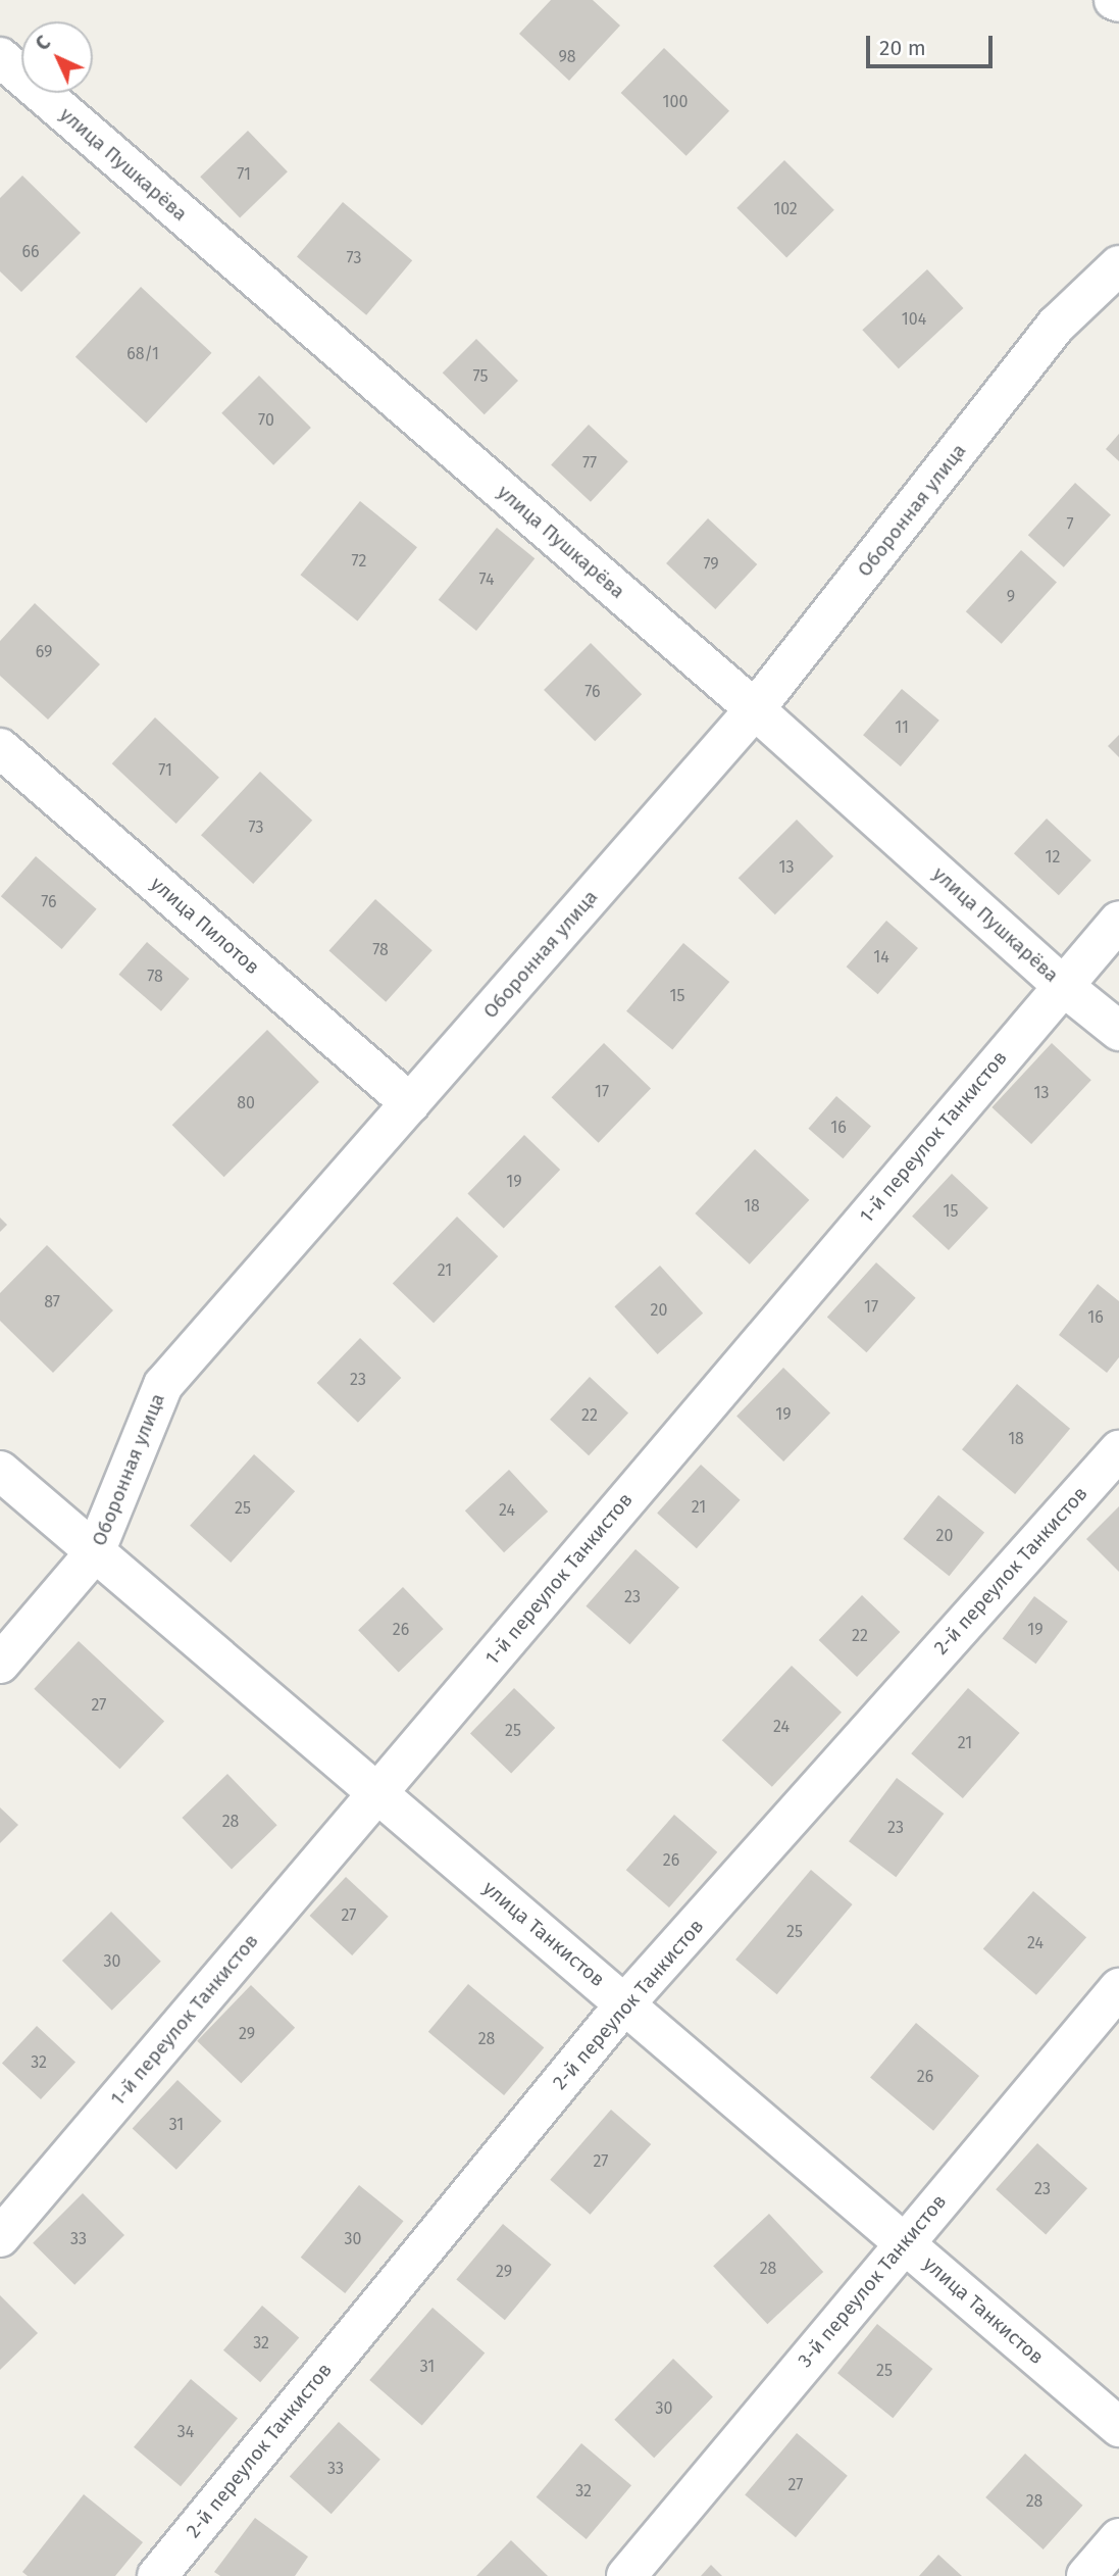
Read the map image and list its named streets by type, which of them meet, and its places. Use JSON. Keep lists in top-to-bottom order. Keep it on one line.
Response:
{"streets":{"street":["улица Пушкарёва","Оборонная улица","улица Пилотов","1-й переулок Танкистов","2-й переулок Танкистов","улица Танкистов","3-й переулок Танкистов"]},"crossings":[["улица Пушкарёва","Оборонная улица"],["улица Пушкарёва","1-й переулок Танкистов"],["Оборонная улица","улица Пилотов"],["Оборонная улица","улица Танкистов"],["1-й переулок Танкистов","улица Танкистов"],["2-й переулок Танкистов","улица Танкистов"],["улица Танкистов","3-й переулок Танкистов"]],"house_numbers":["98","100","71","102","66","73","104","68/1","75","70","77","7","72","79","74","9","69","76","11","71","73","12","13","76","78","14","78","15","17","13","80","16","19","18","15","21","87","17","20","16","23","19","22","18","21","25","24","20","23","26","19","22","27","24","25","21","28","23","26","27","25","24","30","29","28","32","26","31","27","23","33","30","28","29","32","31","25","30","34","33","27","32","28"],"scale_bar":"20 m","north":"top left"}
